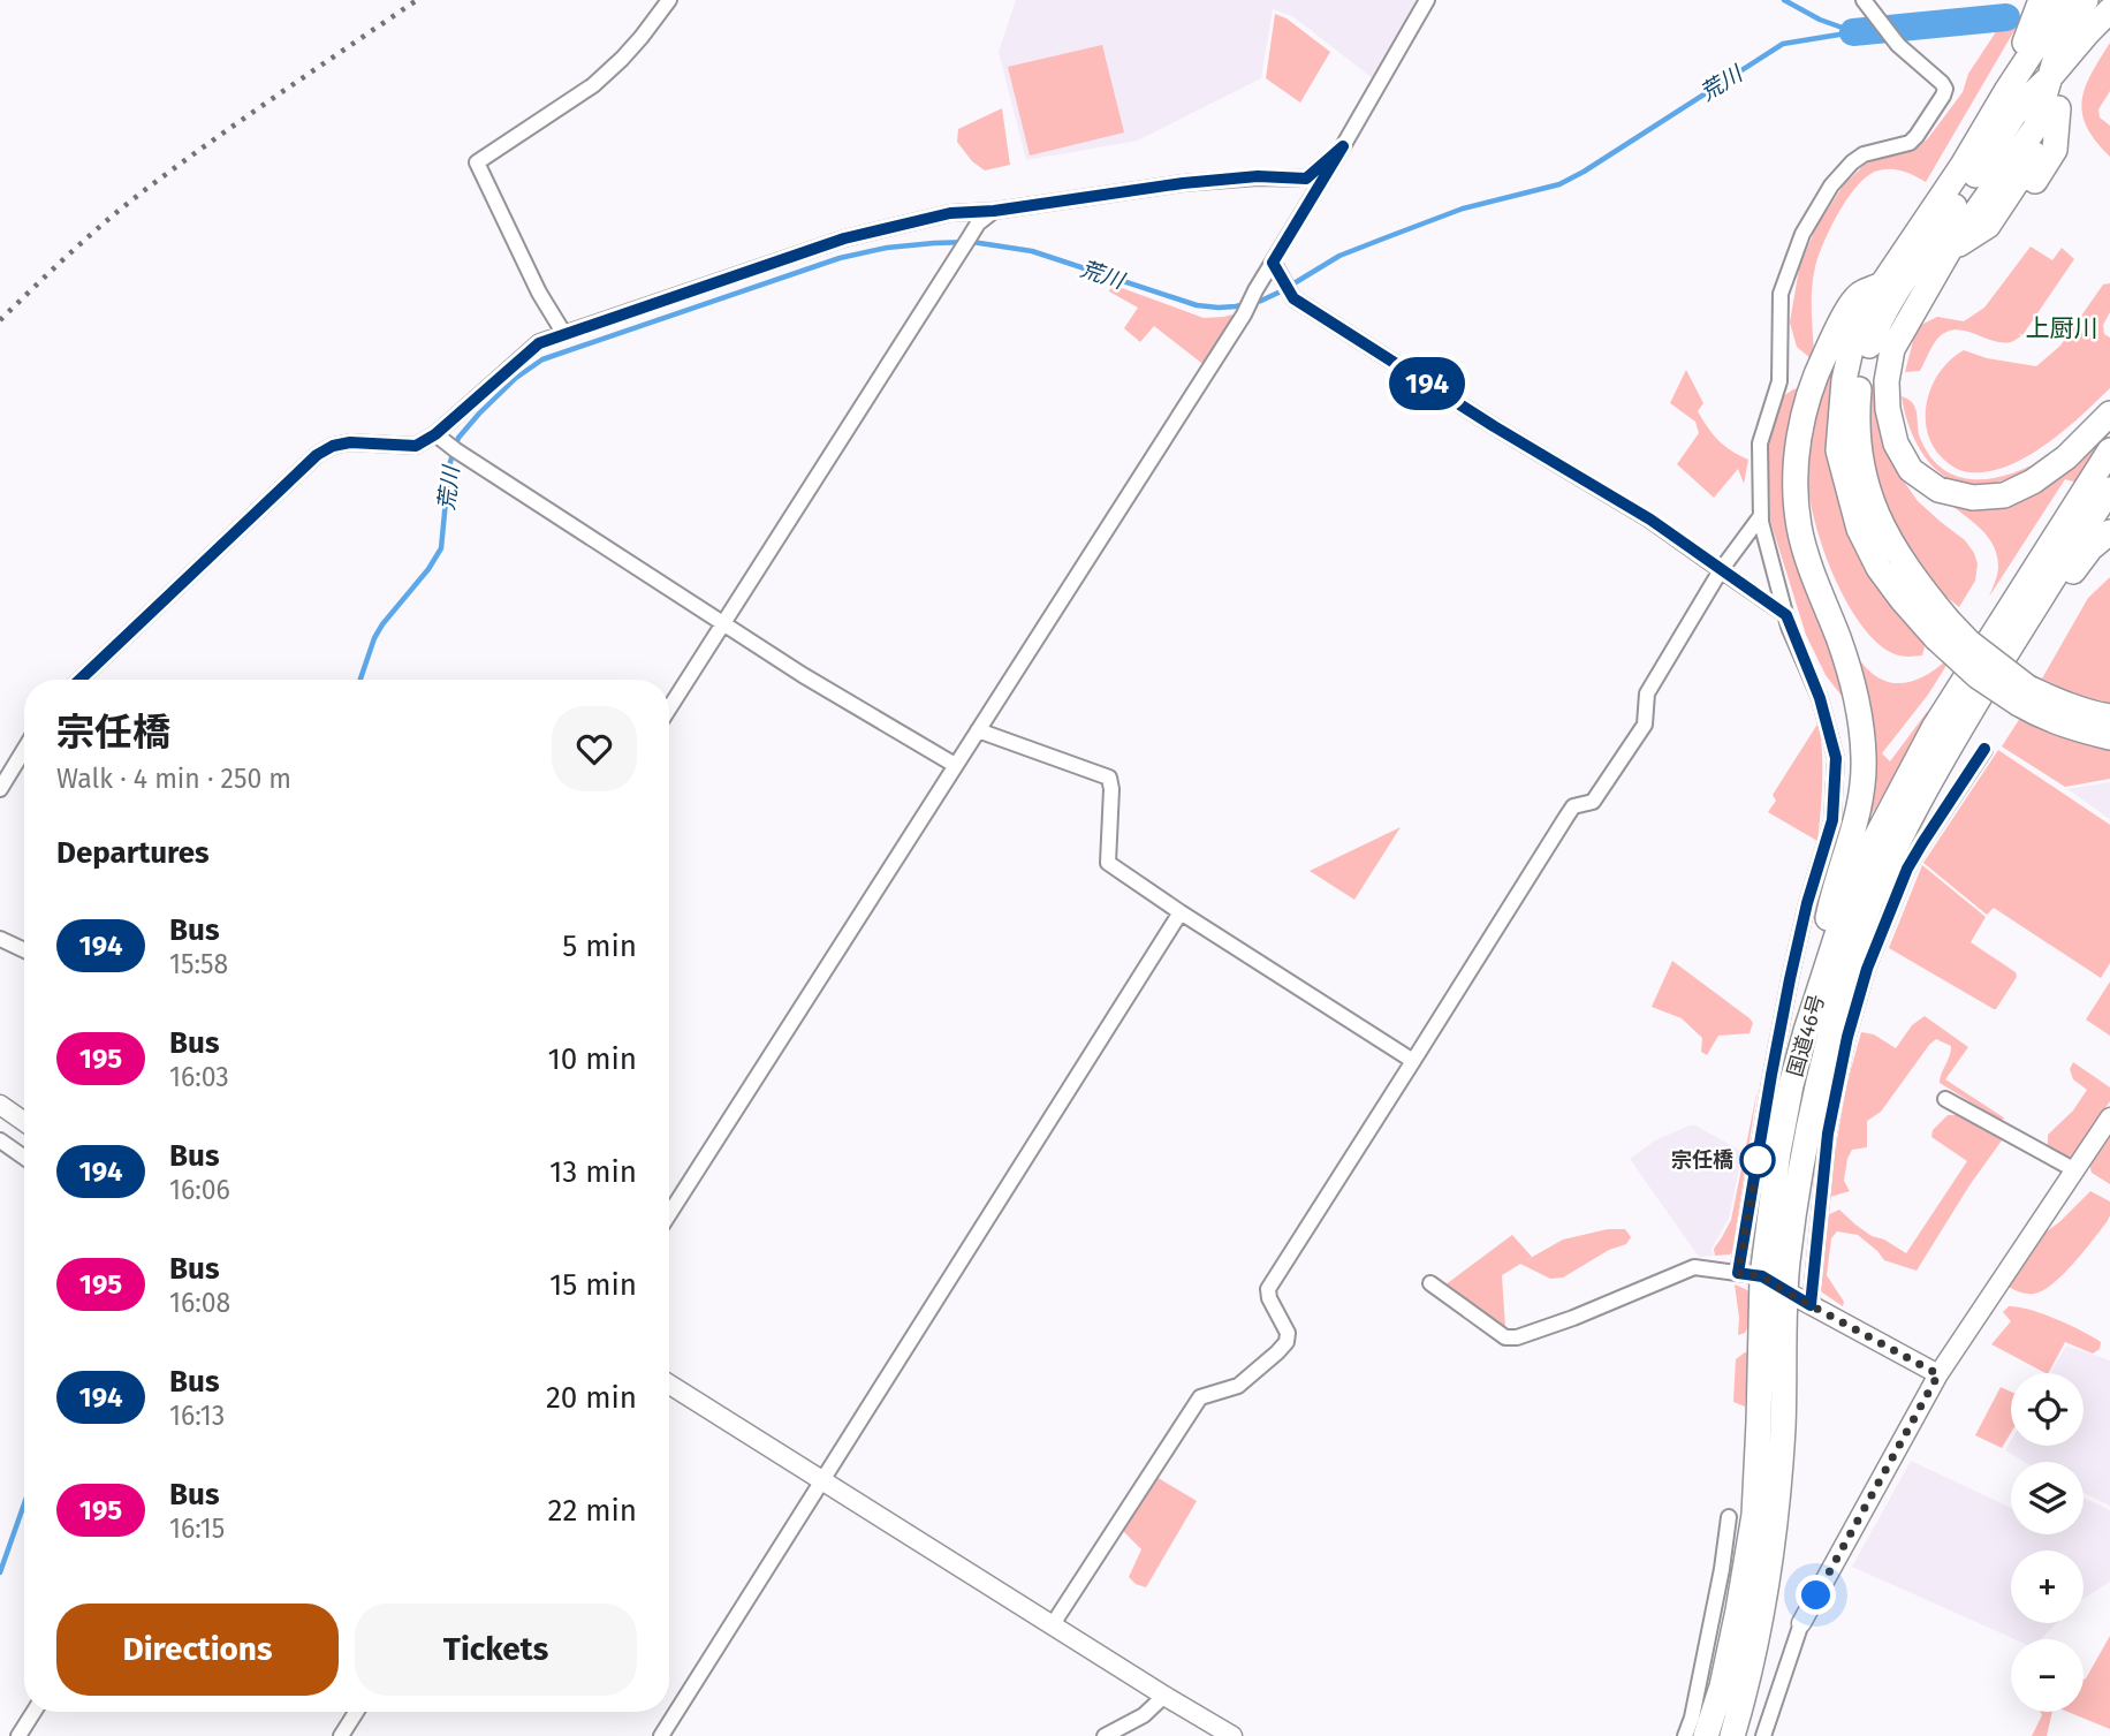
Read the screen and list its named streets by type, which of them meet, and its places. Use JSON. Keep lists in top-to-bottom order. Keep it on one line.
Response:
{"streets":{"highway":["国道46号"]},"districts":["上厨川"],"water":["荒川"],"places":["宗任橋"],"lines":["bus line 194"],"page":{"on_map":"194","heading":[["宗任橋","Walk · 4 min · 250 m"],"Departures"],"list":[{"mark":"194","name":"Bus","note":"15:58","value":"5 min"},{"mark":"195","name":"Bus","note":"16:03","value":"10 min"},{"mark":"194","name":"Bus","note":"16:06","value":"13 min"},{"mark":"195","name":"Bus","note":"16:08","value":"15 min"},{"mark":"194","name":"Bus","note":"16:13","value":"20 min"},{"mark":"195","name":"Bus","note":"16:15","value":"22 min"}],"map_buttons":["+","−"],"buttons":["Directions","Tickets"]}}
